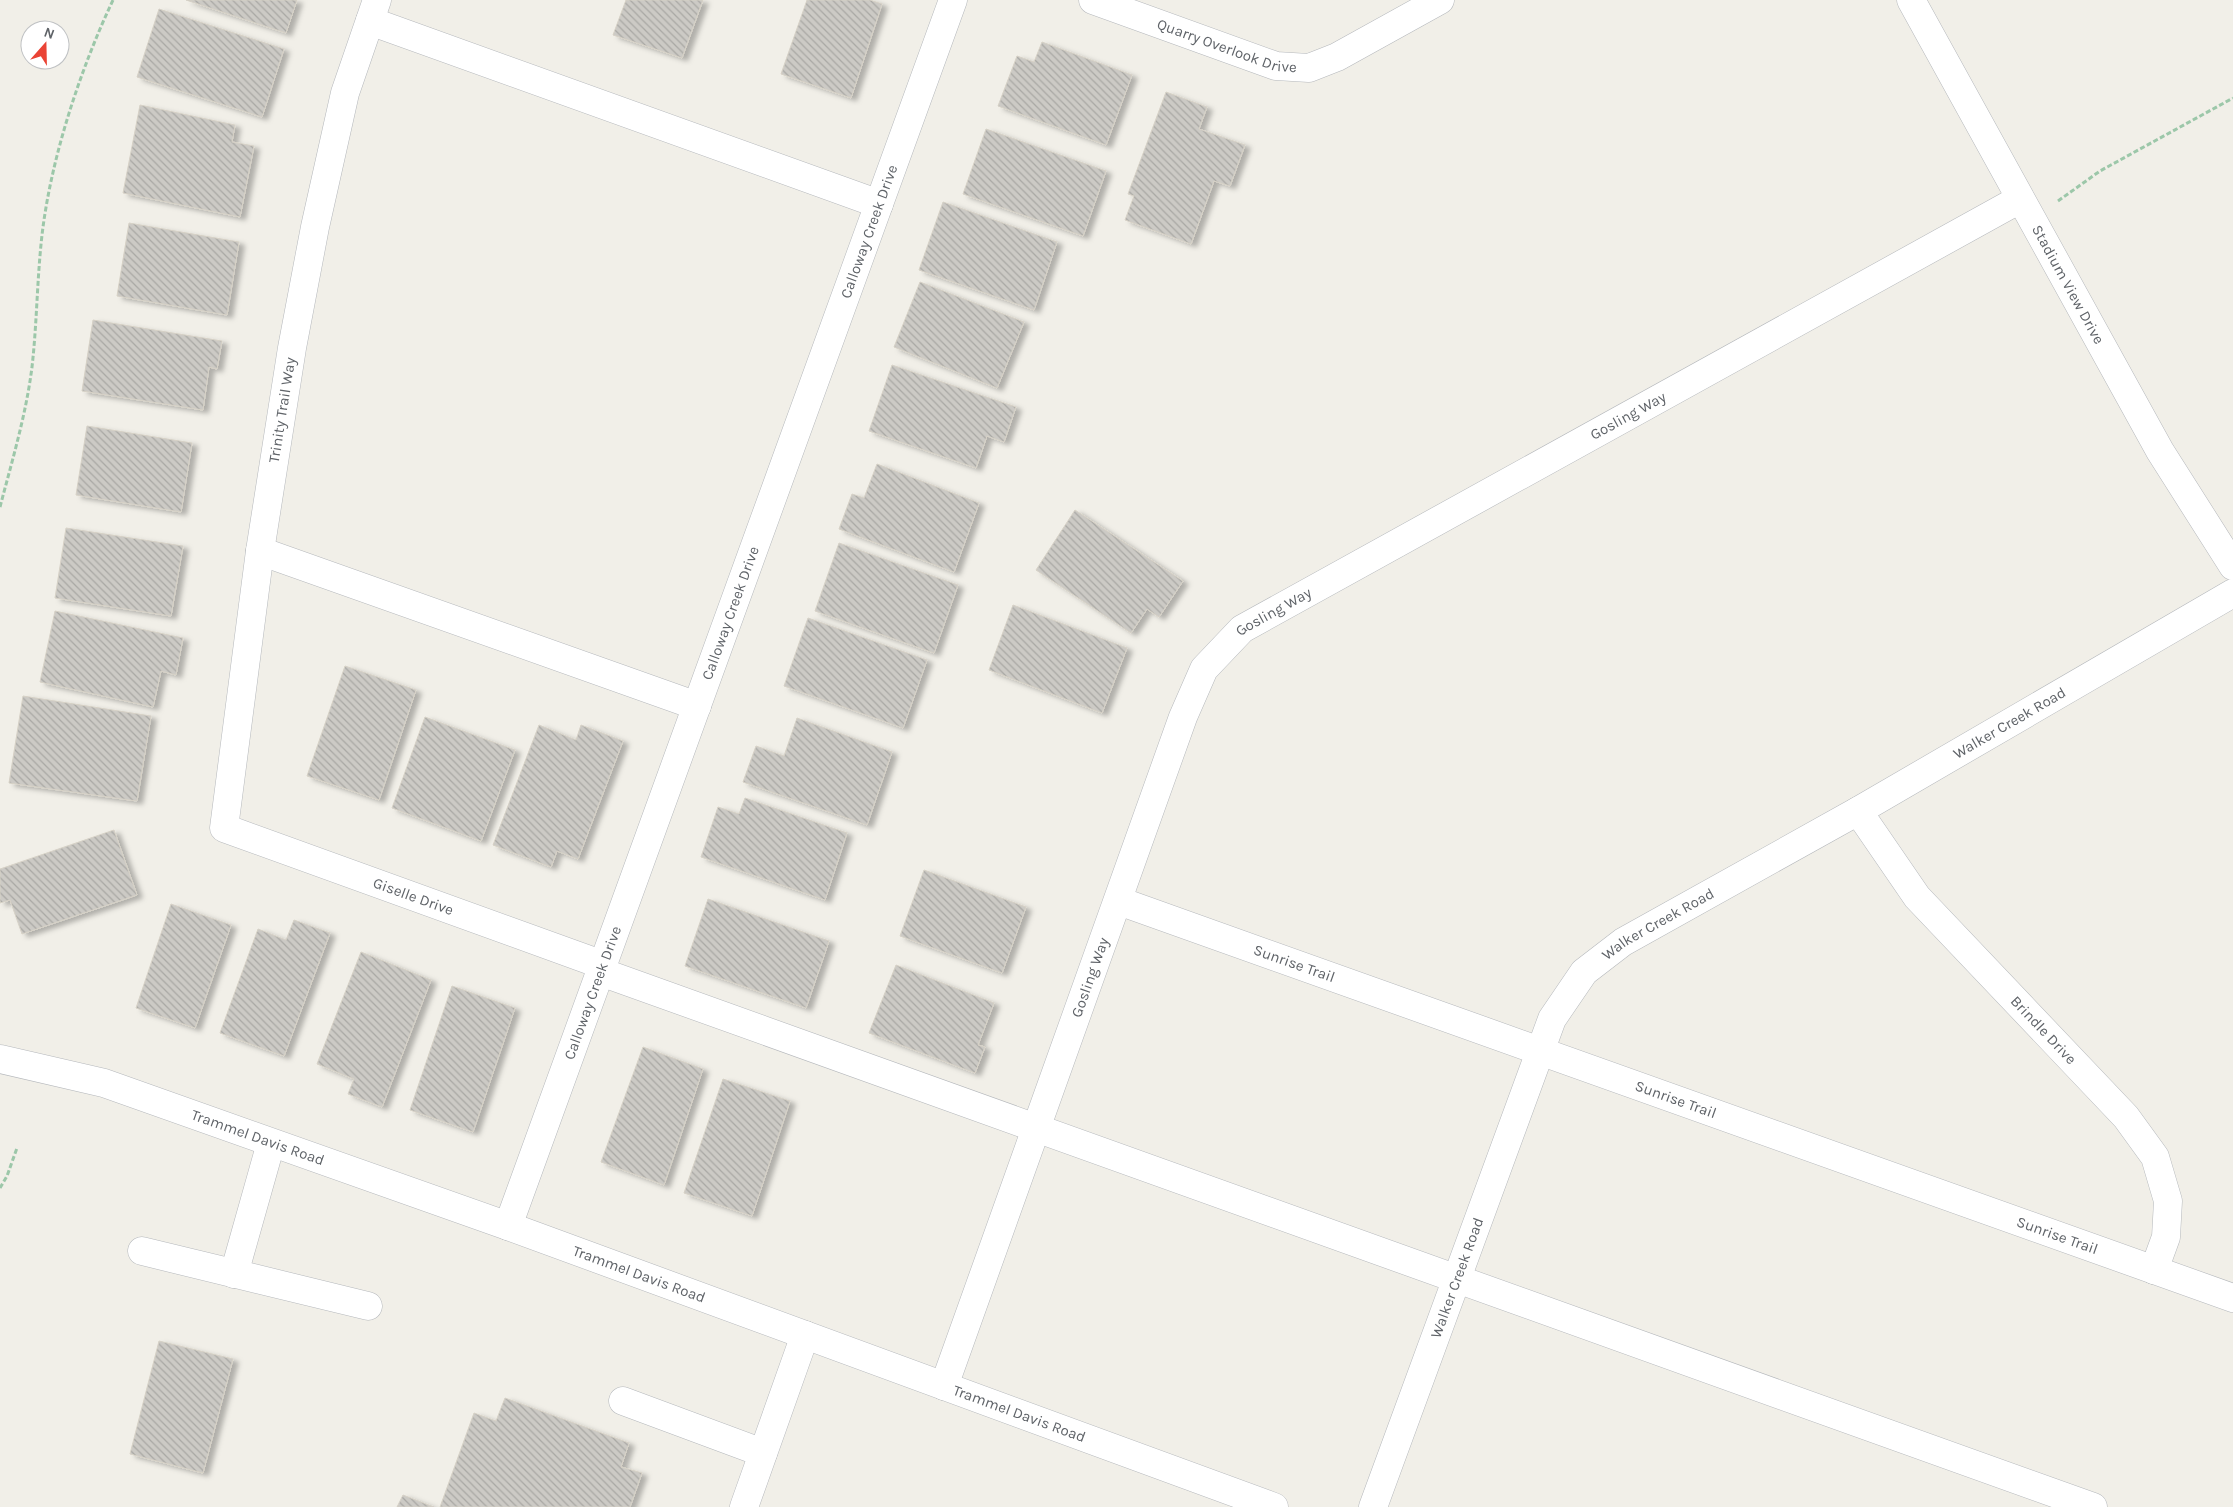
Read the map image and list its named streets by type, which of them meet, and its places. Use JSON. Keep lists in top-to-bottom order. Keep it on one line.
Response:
{"streets":{"street":["Quarry Overlook Drive","Calloway Creek Drive","Stadium View Drive","Trinity Trail Way","Gosling Way","Walker Creek Road","Giselle Drive","Sunrise Trail","Brindle Drive","Trammel Davis Road"]},"crossings":[["Calloway Creek Drive","Giselle Drive"],["Calloway Creek Drive","Trammel Davis Road"],["Stadium View Drive","Gosling Way"],["Trinity Trail Way","Giselle Drive"],["Gosling Way","Giselle Drive"],["Gosling Way","Sunrise Trail"],["Gosling Way","Trammel Davis Road"],["Walker Creek Road","Giselle Drive"],["Walker Creek Road","Sunrise Trail"],["Walker Creek Road","Brindle Drive"],["Sunrise Trail","Brindle Drive"]],"north":"top"}
